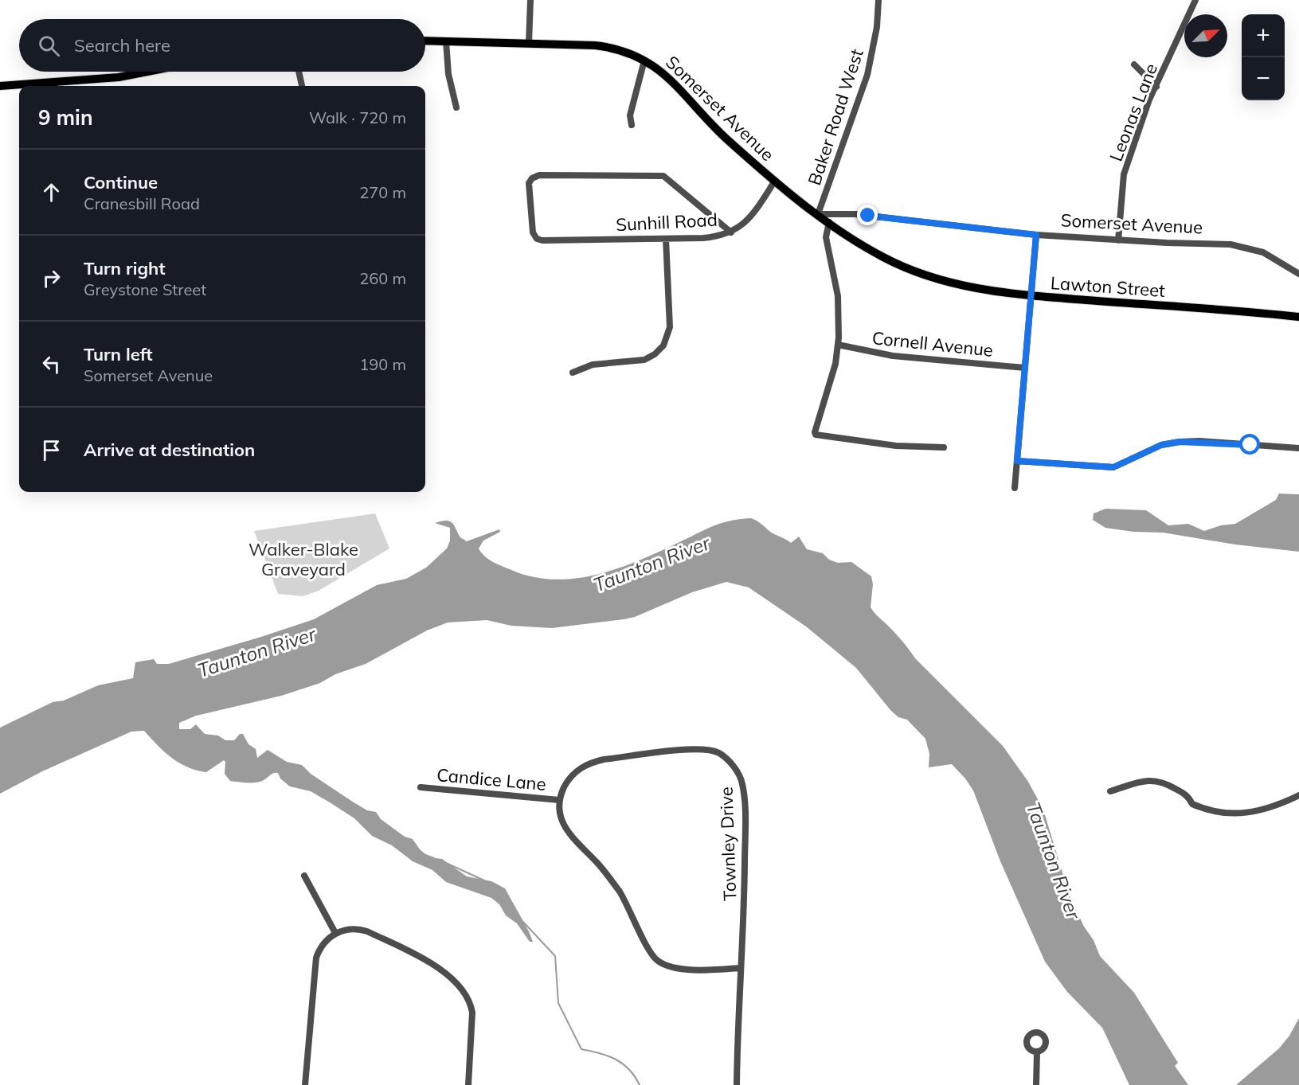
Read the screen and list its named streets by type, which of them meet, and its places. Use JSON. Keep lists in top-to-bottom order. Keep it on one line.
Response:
{"streets":{"main road":["Somerset Avenue","Lawton Street"],"street":["Leonas Lane","Baker Road West","Sunhill Road","Cornell Avenue","Candice Lane","Townley Drive"]},"crossings":[["Somerset Avenue","Leonas Lane"],["Somerset Avenue","Baker Road West"],["Somerset Avenue","Sunhill Road"],["Somerset Avenue","Lawton Street"],["Baker Road West","Lawton Street"],["Candice Lane","Townley Drive"]],"water":["Taunton River"],"parks":["Walker-Blake Graveyard"],"north":"top right","page":{"map_buttons":["+","−"],"search":"Search here","heading":["9 min","Walk · 720 m"],"list":[["Continue","Cranesbill Road","270 m"],["Turn right","Greystone Street","260 m"],["Turn left","Somerset Avenue","190 m"],"Arrive at destination"]}}
